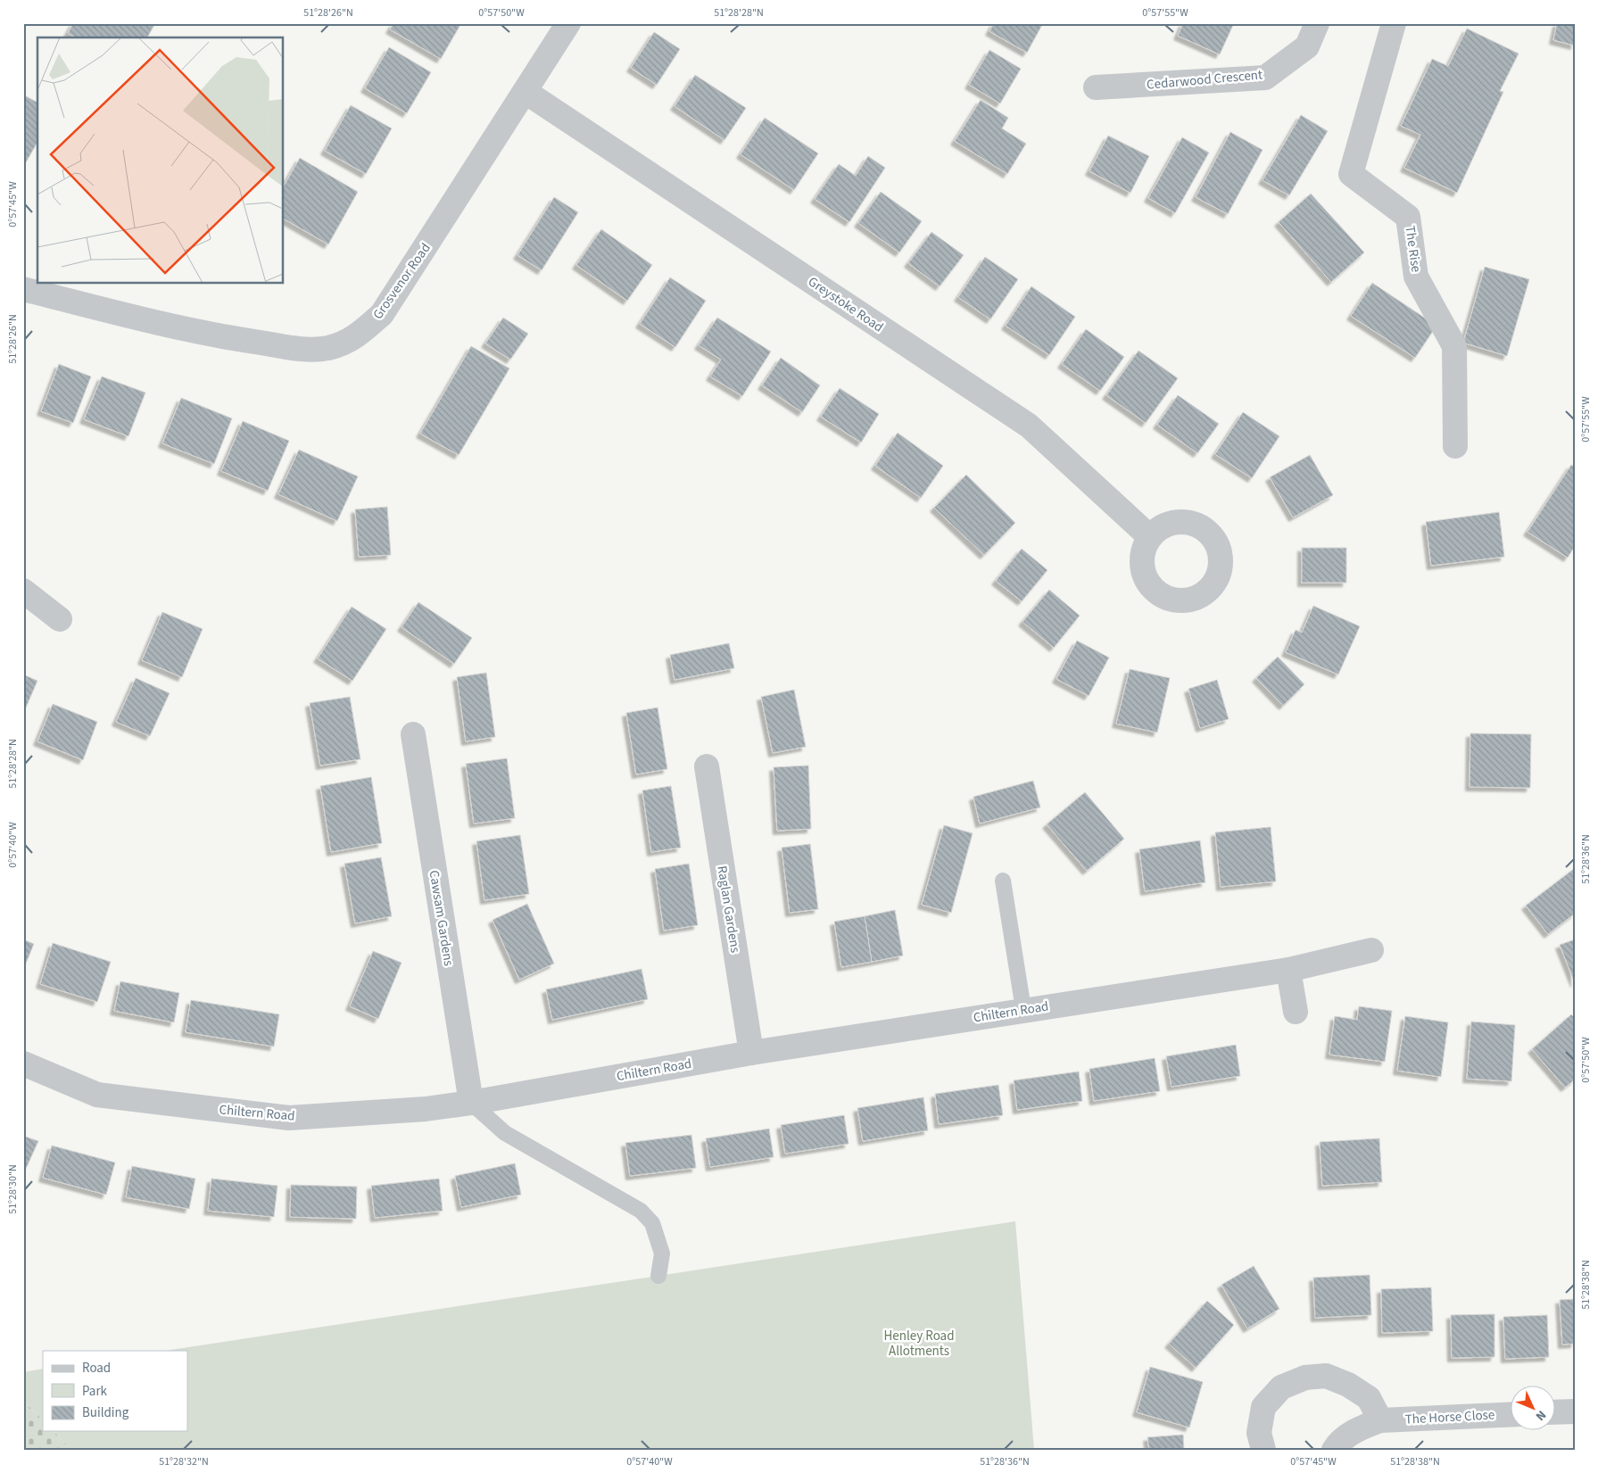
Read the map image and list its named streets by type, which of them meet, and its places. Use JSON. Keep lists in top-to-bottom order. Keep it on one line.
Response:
{"streets":{"street":["Cedarwood Crescent","The Rise","Grosvenor Road","Greystoke Road","Raglan Gardens","Cawsam Gardens","Chiltern Road","The Horse Close"]},"crossings":[["Grosvenor Road","Greystoke Road"],["Raglan Gardens","Chiltern Road"],["Cawsam Gardens","Chiltern Road"]],"parks":["Henley Road Allotments"],"legend":["Road","Park","Building"],"north":"bottom right","coordinates":["51°28'26\"N","0°57'50\"W","51°28'28\"N","0°57'55\"W","0°57'45\"W","0°57'40\"W","51°28'36\"N","51°28'30\"N","51°28'38\"N","51°28'32\"N"]}
